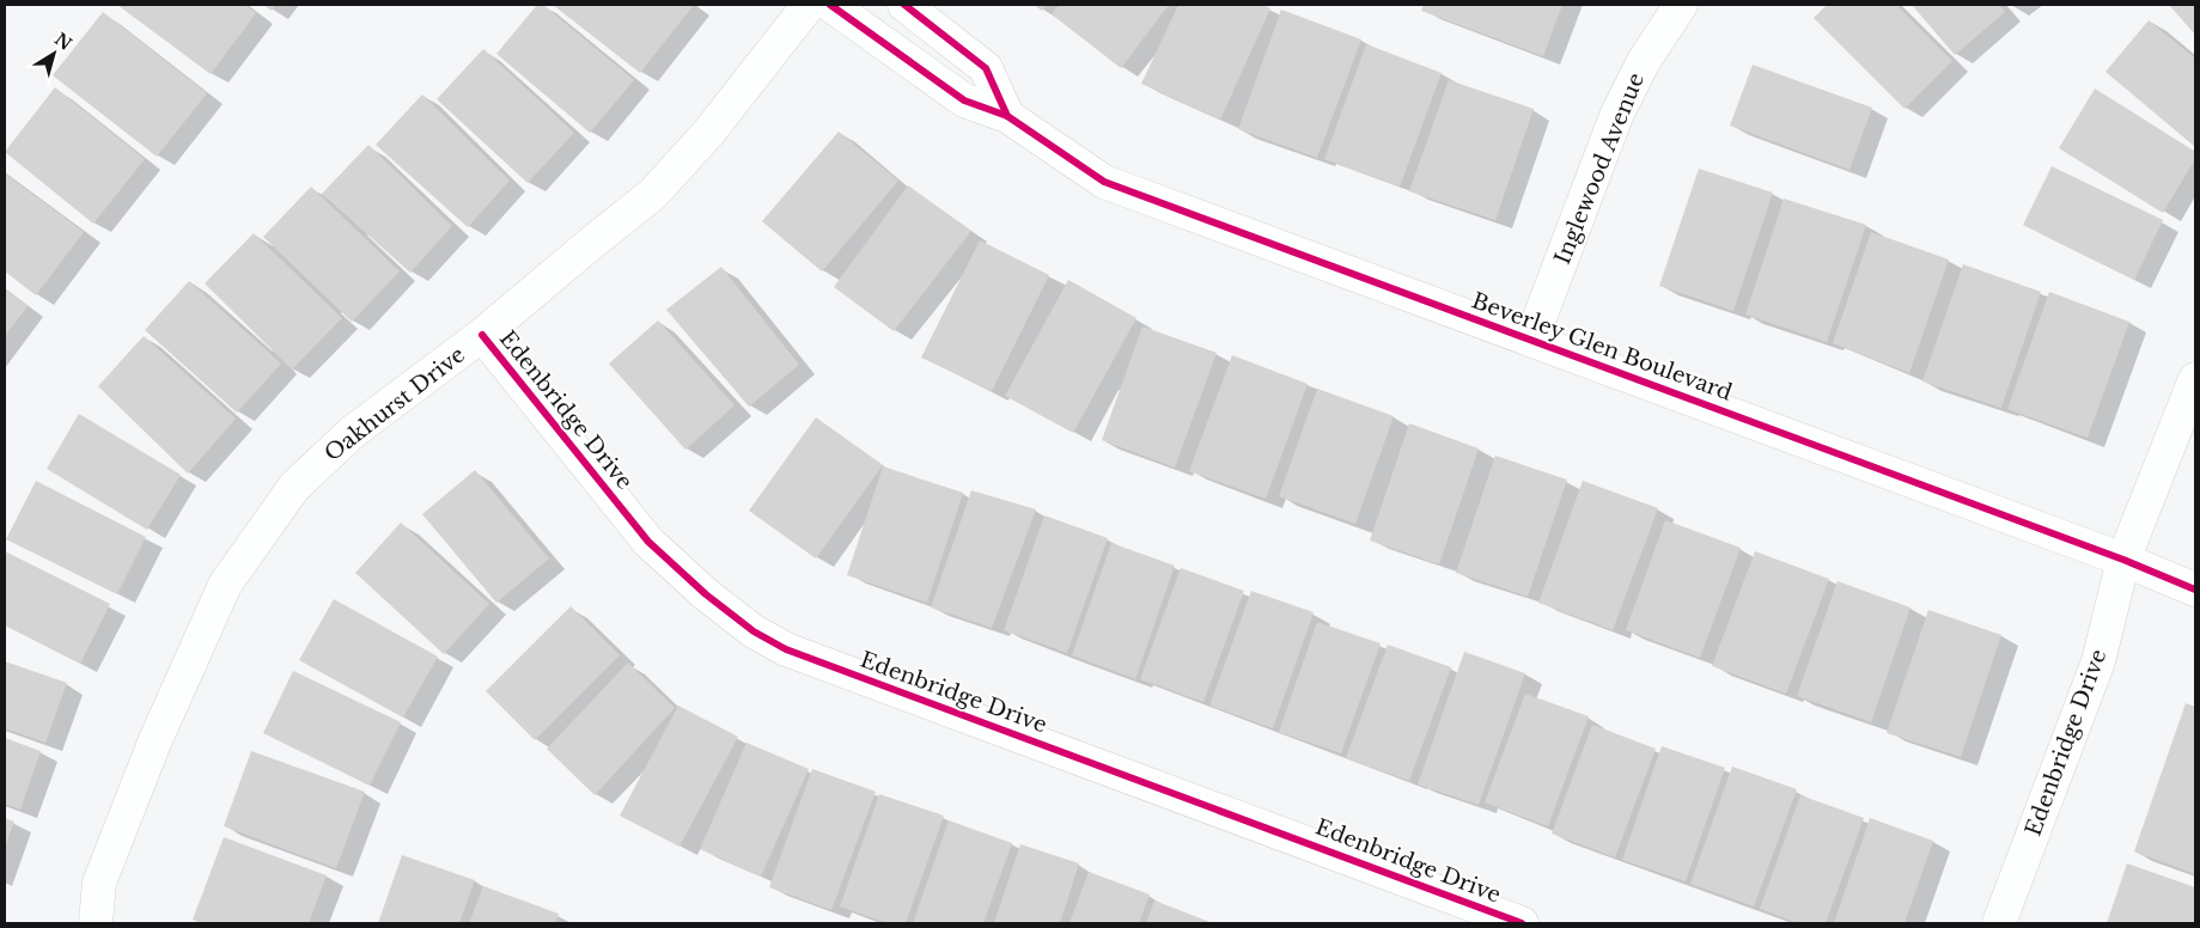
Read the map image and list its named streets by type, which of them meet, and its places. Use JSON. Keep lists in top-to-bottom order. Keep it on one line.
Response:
{"streets":{"street":["Inglewood Avenue","Beverley Glen Boulevard","Oakhurst Drive","Edenbridge Drive"]},"crossings":[["Inglewood Avenue","Beverley Glen Boulevard"],["Beverley Glen Boulevard","Edenbridge Drive"],["Oakhurst Drive","Edenbridge Drive"]],"north":"top right"}
